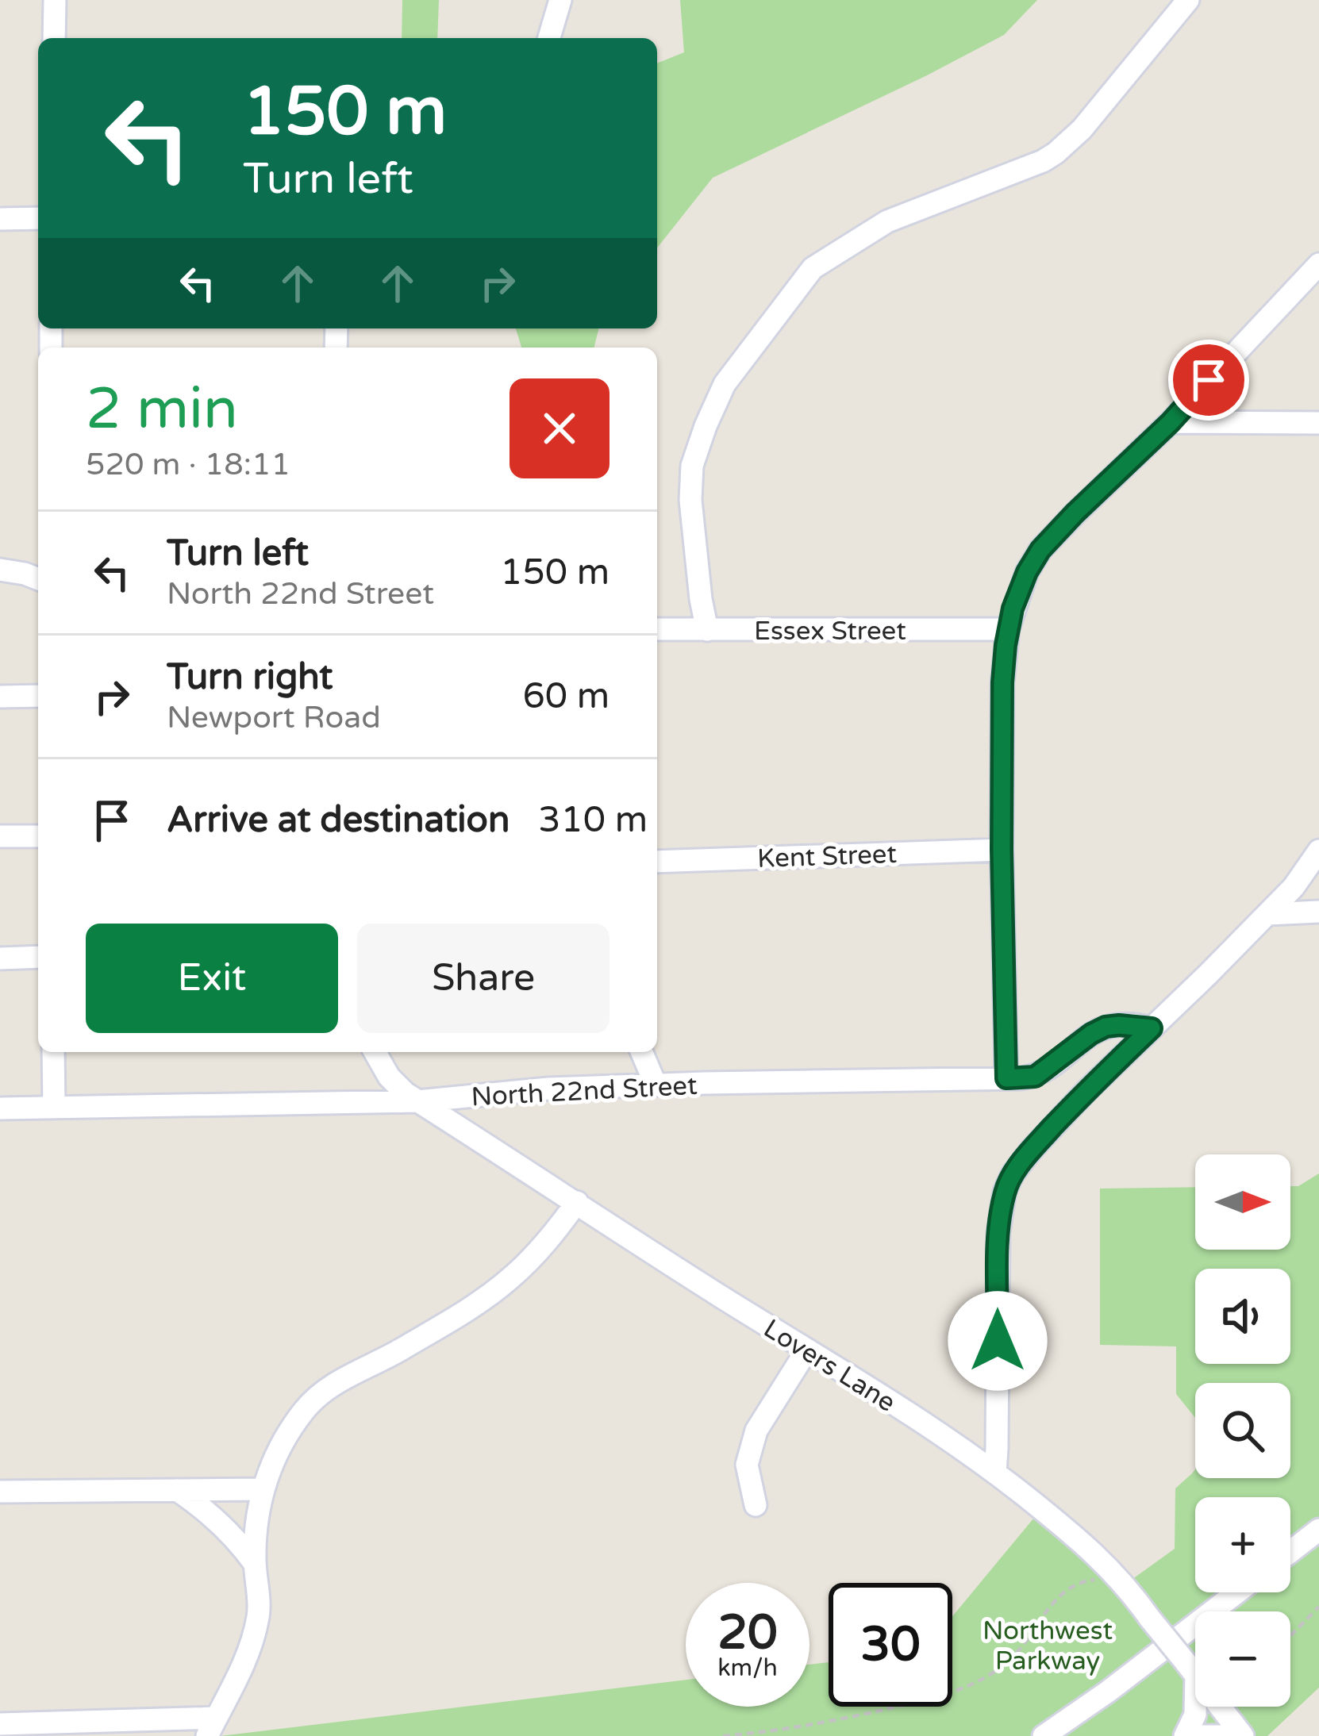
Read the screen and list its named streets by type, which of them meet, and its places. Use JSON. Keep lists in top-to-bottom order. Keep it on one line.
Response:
{"streets":{"street":["Essex Street","Kent Street","North 22nd Street","Lovers Lane"]},"crossings":[["North 22nd Street","Lovers Lane"]],"parks":["Northwest Parkway"],"north":"right","page":{"turn":["150 m","Turn left"],"heading":["2 min","520 m · 18:11"],"list":[{"name":"Turn left","note":"North 22nd Street","value":"150 m"},{"name":"Turn right","note":"Newport Road","value":"60 m"},{"name":"Arrive at destination","value":"310 m"}],"buttons":["Exit","Share"],"map_buttons":["+","−"],"speed":"20 km/h","limit":"30"}}
